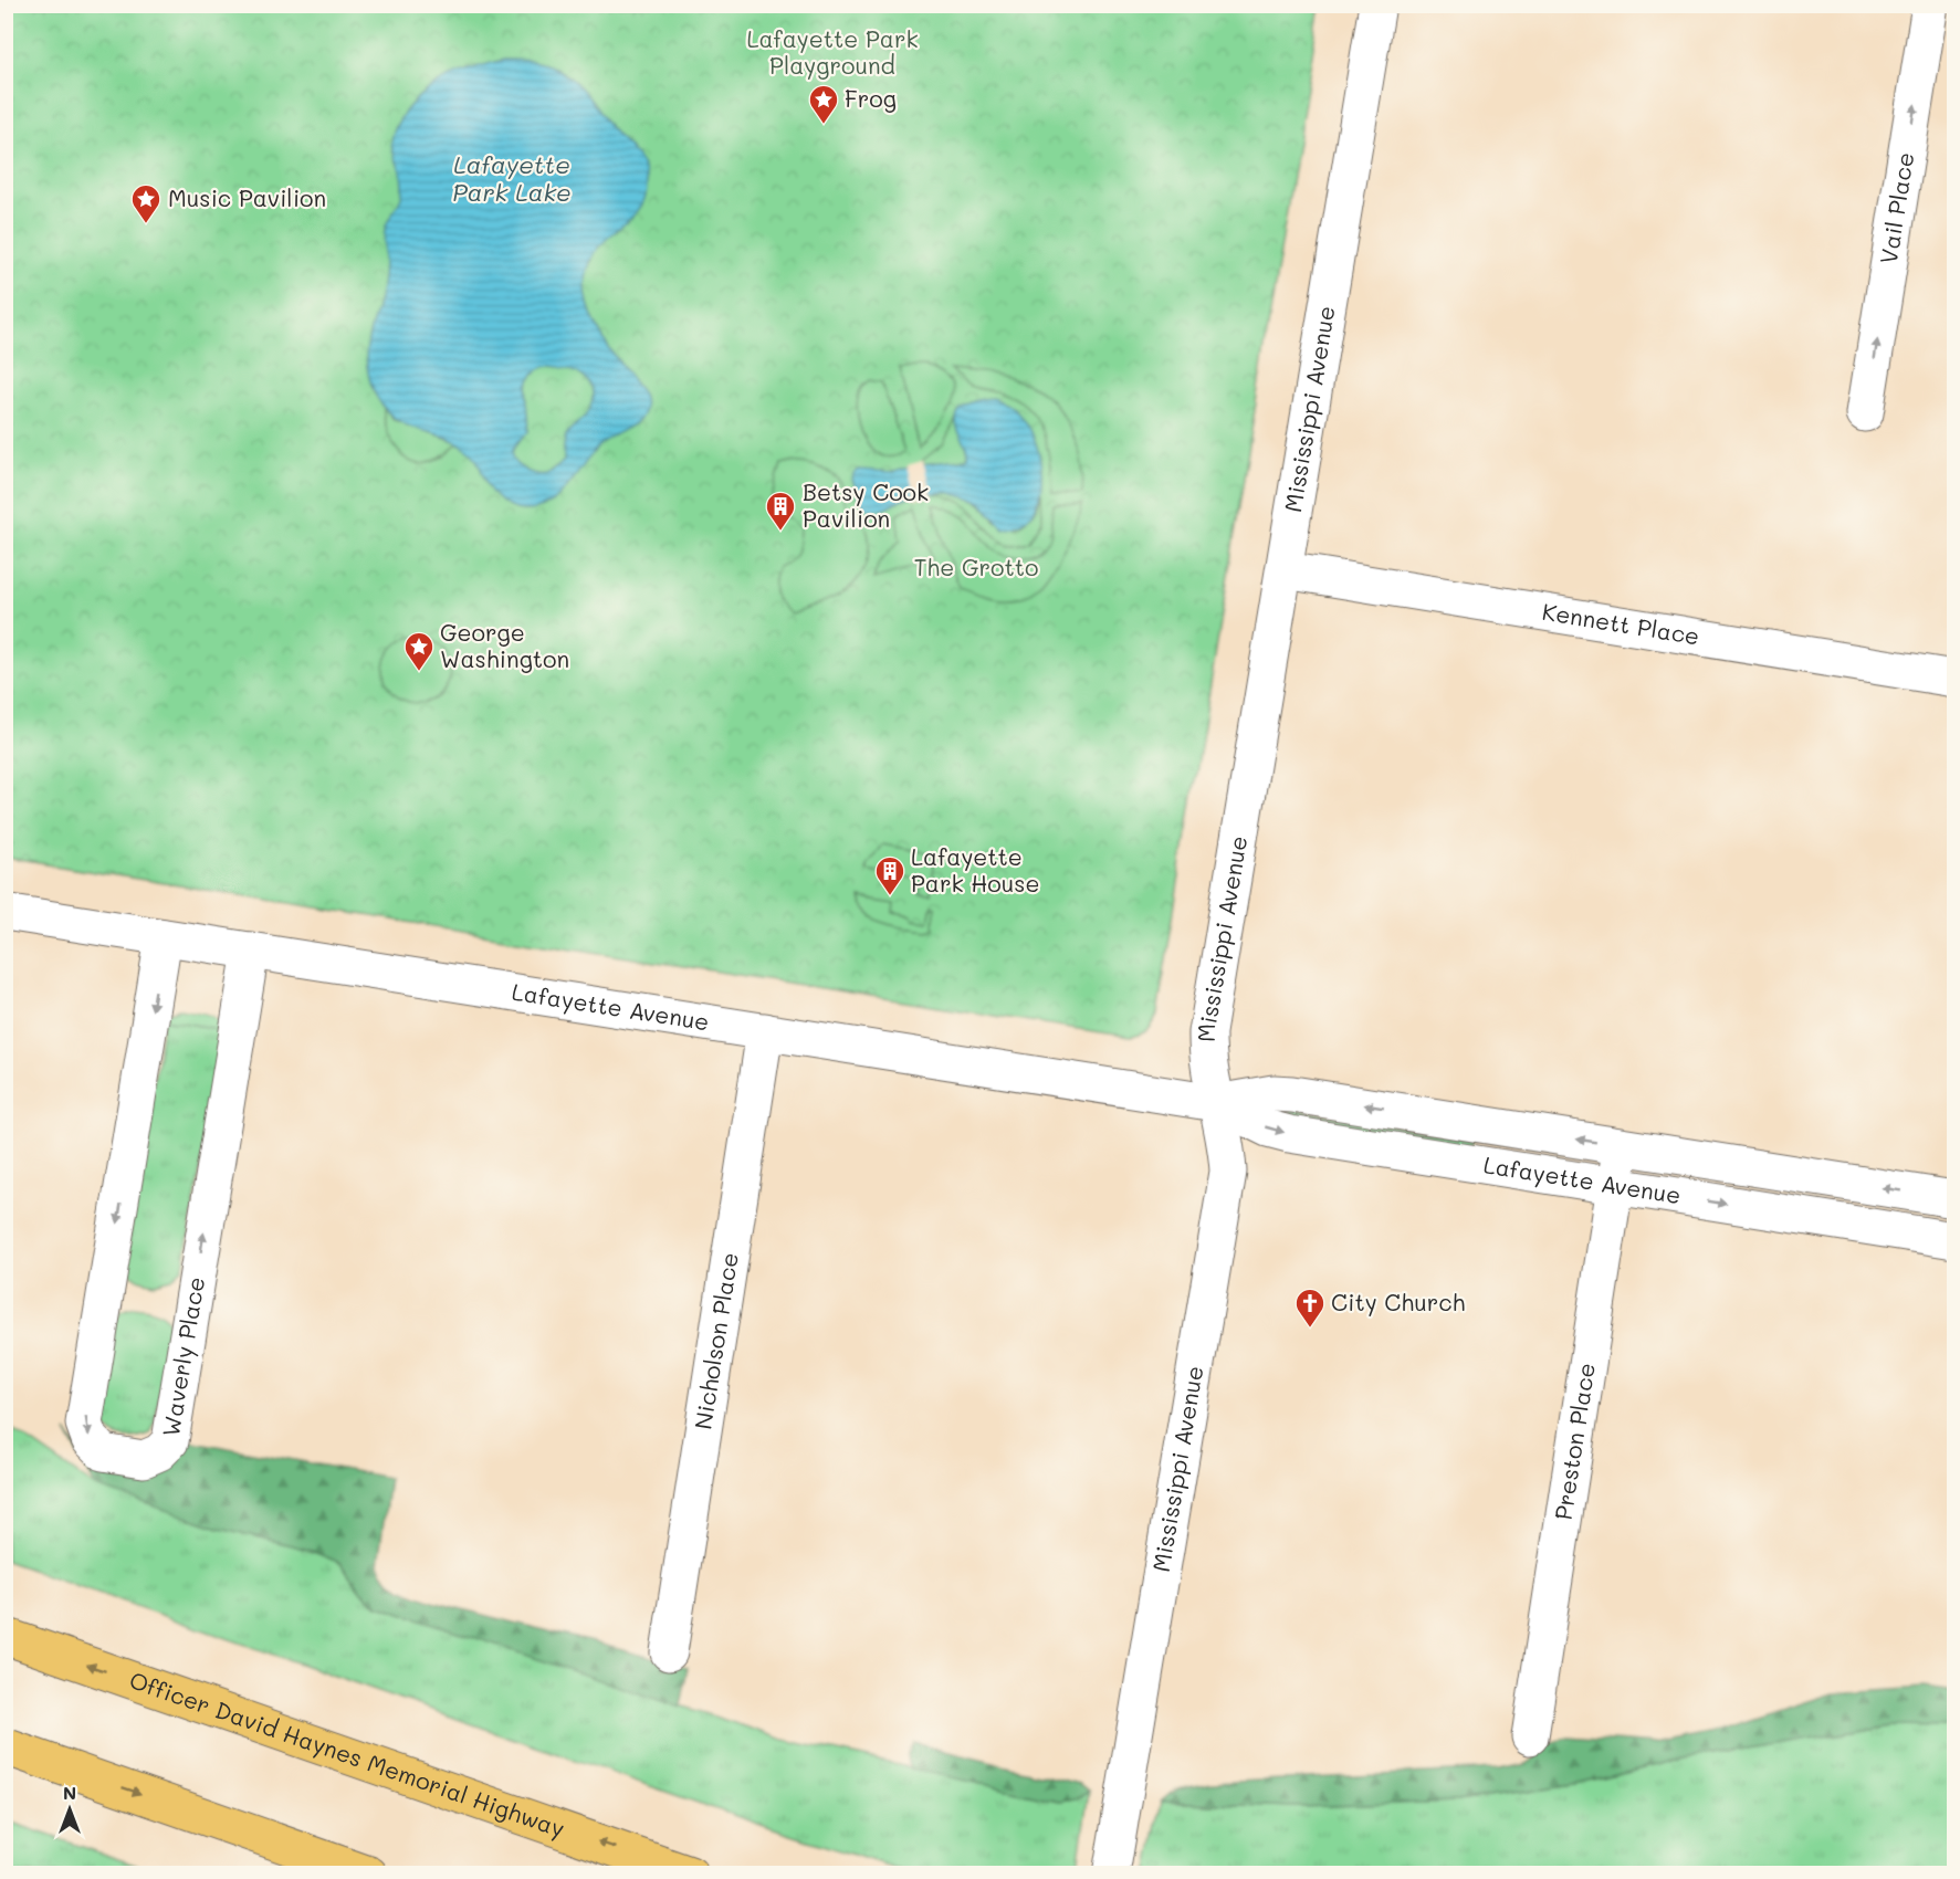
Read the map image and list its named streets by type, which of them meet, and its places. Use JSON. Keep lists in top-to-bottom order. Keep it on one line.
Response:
{"streets":{"highway":["Officer David Haynes Memorial Highway"],"street":["Vail Place","Mississippi Avenue","Kennett Place","Lafayette Avenue","Nicholson Place","Waverly Place","Preston Place"]},"crossings":[["Mississippi Avenue","Kennett Place"],["Mississippi Avenue","Lafayette Avenue"],["Lafayette Avenue","Nicholson Place"],["Lafayette Avenue","Waverly Place"],["Lafayette Avenue","Preston Place"]],"one_way":["Vail Place"],"water":["Lafayette Park Lake"],"parks":["Lafayette Park Playground","The Grotto"],"places":{"place":["Frog","Music Pavilion","George Washington"],"building":["Betsy Cook Pavilion","Lafayette Park House"],"church":["City Church"]},"north":"top"}
